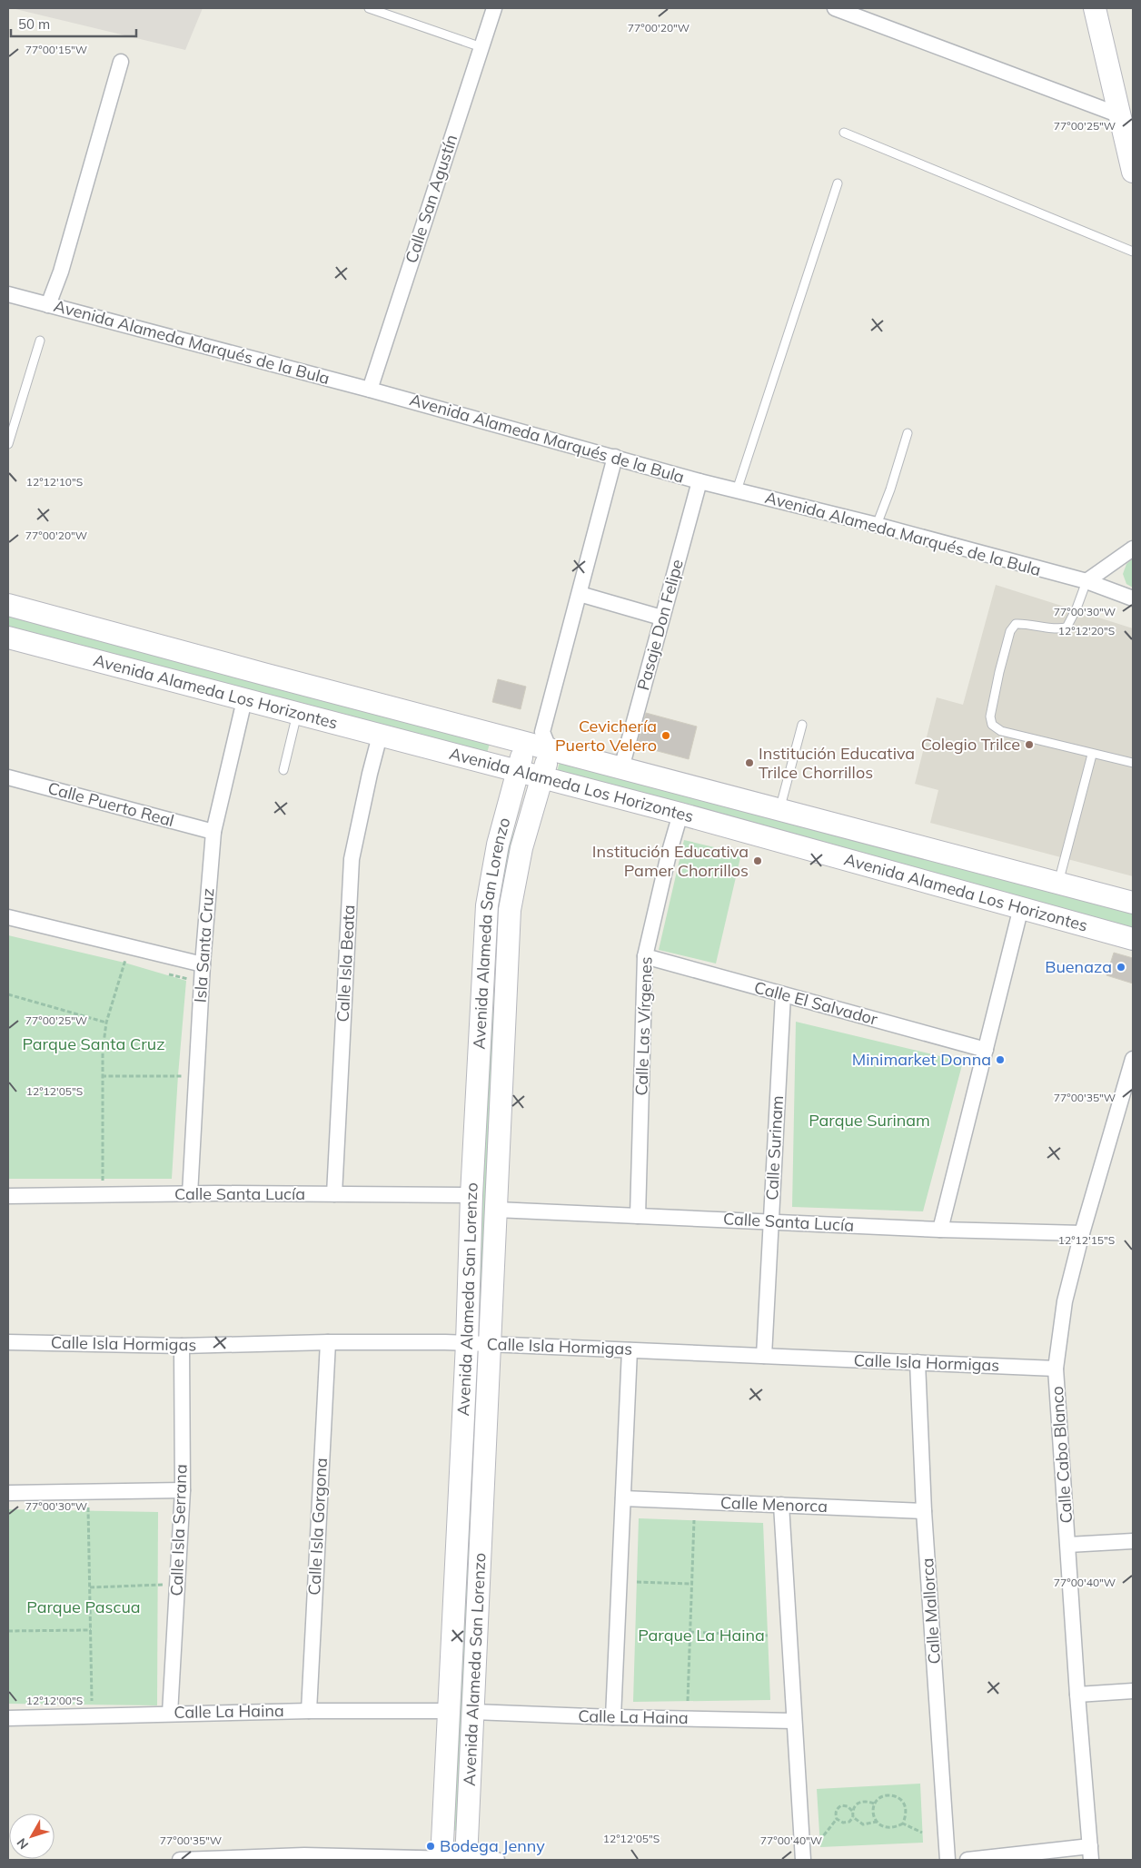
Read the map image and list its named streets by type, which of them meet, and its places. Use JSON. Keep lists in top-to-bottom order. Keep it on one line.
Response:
{"streets":{"street":["Calle San Agustín","Avenida Alameda Marqués de la Bula","Pasaje Don Felipe","Avenida Alameda Los Horizontes","Calle Puerto Real","Avenida Alameda San Lorenzo","Isla Santa Cruz","Calle Isla Beata","Calle El Salvador","Calle Las Vírgenes","Calle Surinam","Calle Santa Lucía","Calle Isla Hormigas","Calle Cabo Blanco","Calle Menorca","Calle Isla Gorgona","Calle Isla Serrana","Calle Mallorca","Calle La Haina"]},"crossings":[["Calle San Agustín","Avenida Alameda Marqués de la Bula"],["Avenida Alameda Marqués de la Bula","Pasaje Don Felipe"],["Pasaje Don Felipe","Avenida Alameda Los Horizontes"],["Avenida Alameda Los Horizontes","Avenida Alameda San Lorenzo"],["Avenida Alameda Los Horizontes","Isla Santa Cruz"],["Avenida Alameda Los Horizontes","Calle Isla Beata"],["Avenida Alameda Los Horizontes","Calle Las Vírgenes"],["Calle Puerto Real","Isla Santa Cruz"],["Avenida Alameda San Lorenzo","Calle Santa Lucía"],["Avenida Alameda San Lorenzo","Calle Isla Hormigas"],["Avenida Alameda San Lorenzo","Calle La Haina"],["Isla Santa Cruz","Calle Santa Lucía"],["Calle Isla Beata","Calle Santa Lucía"],["Calle El Salvador","Calle Las Vírgenes"],["Calle El Salvador","Calle Surinam"],["Calle Las Vírgenes","Calle Santa Lucía"],["Calle Surinam","Calle Santa Lucía"],["Calle Surinam","Calle Isla Hormigas"],["Calle Santa Lucía","Calle Cabo Blanco"],["Calle Isla Hormigas","Calle Cabo Blanco"],["Calle Isla Hormigas","Calle Isla Gorgona"],["Calle Isla Hormigas","Calle Isla Serrana"],["Calle Isla Hormigas","Calle Mallorca"],["Calle Menorca","Calle Mallorca"],["Calle Isla Gorgona","Calle La Haina"],["Calle Isla Serrana","Calle La Haina"]],"parks":["Parque Santa Cruz","Parque Surinam","Parque Pascua","Parque La Haina"],"places":["Cevichería Puerto Velero","Colegio Trilce","Institución Educativa Trilce Chorrillos","Institución Educativa Pamer Chorrillos","Buenaza","Minimarket Donna","Bodega Jenny"],"scale_bar":"50 m","north":"bottom left","coordinates":["77°00'20\"W","77°00'15\"W","77°00'25\"W","12°12'10\"S","77°00'30\"W","12°12'20\"S","12°12'05\"S","77°00'35\"W","12°12'15\"S","77°00'40\"W","12°12'00\"S"]}
